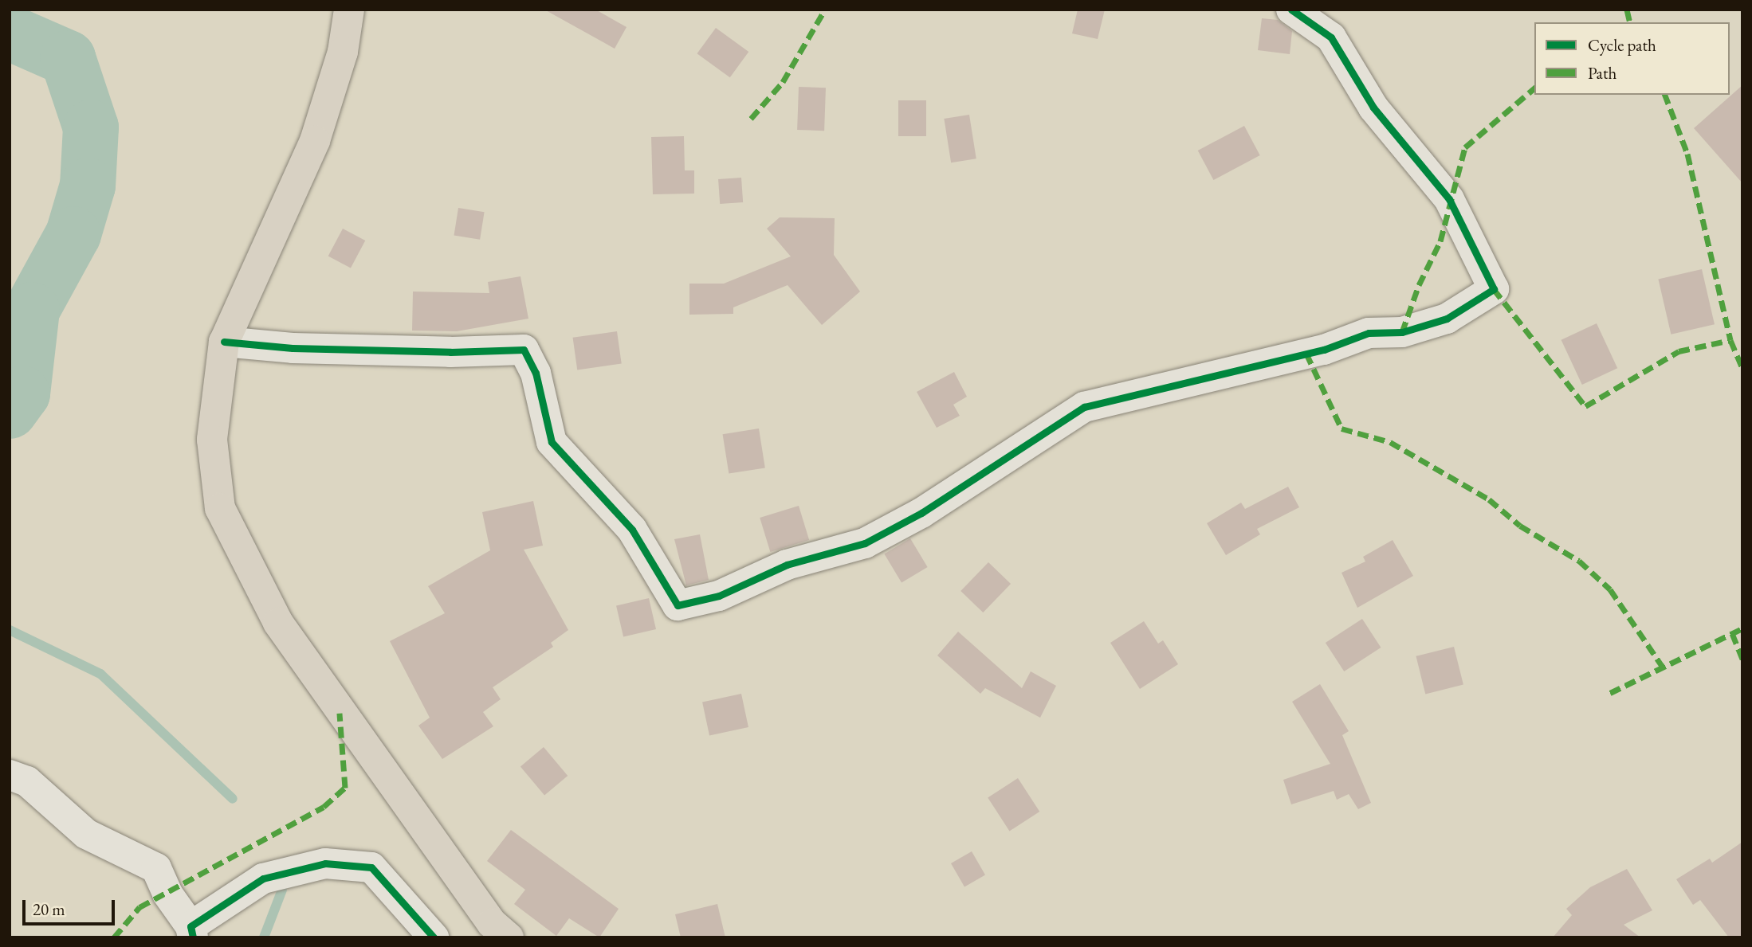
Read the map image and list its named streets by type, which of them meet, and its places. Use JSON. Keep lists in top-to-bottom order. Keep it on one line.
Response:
{"legend":["Cycle path","Path"],"scale_bar":"20 m"}
